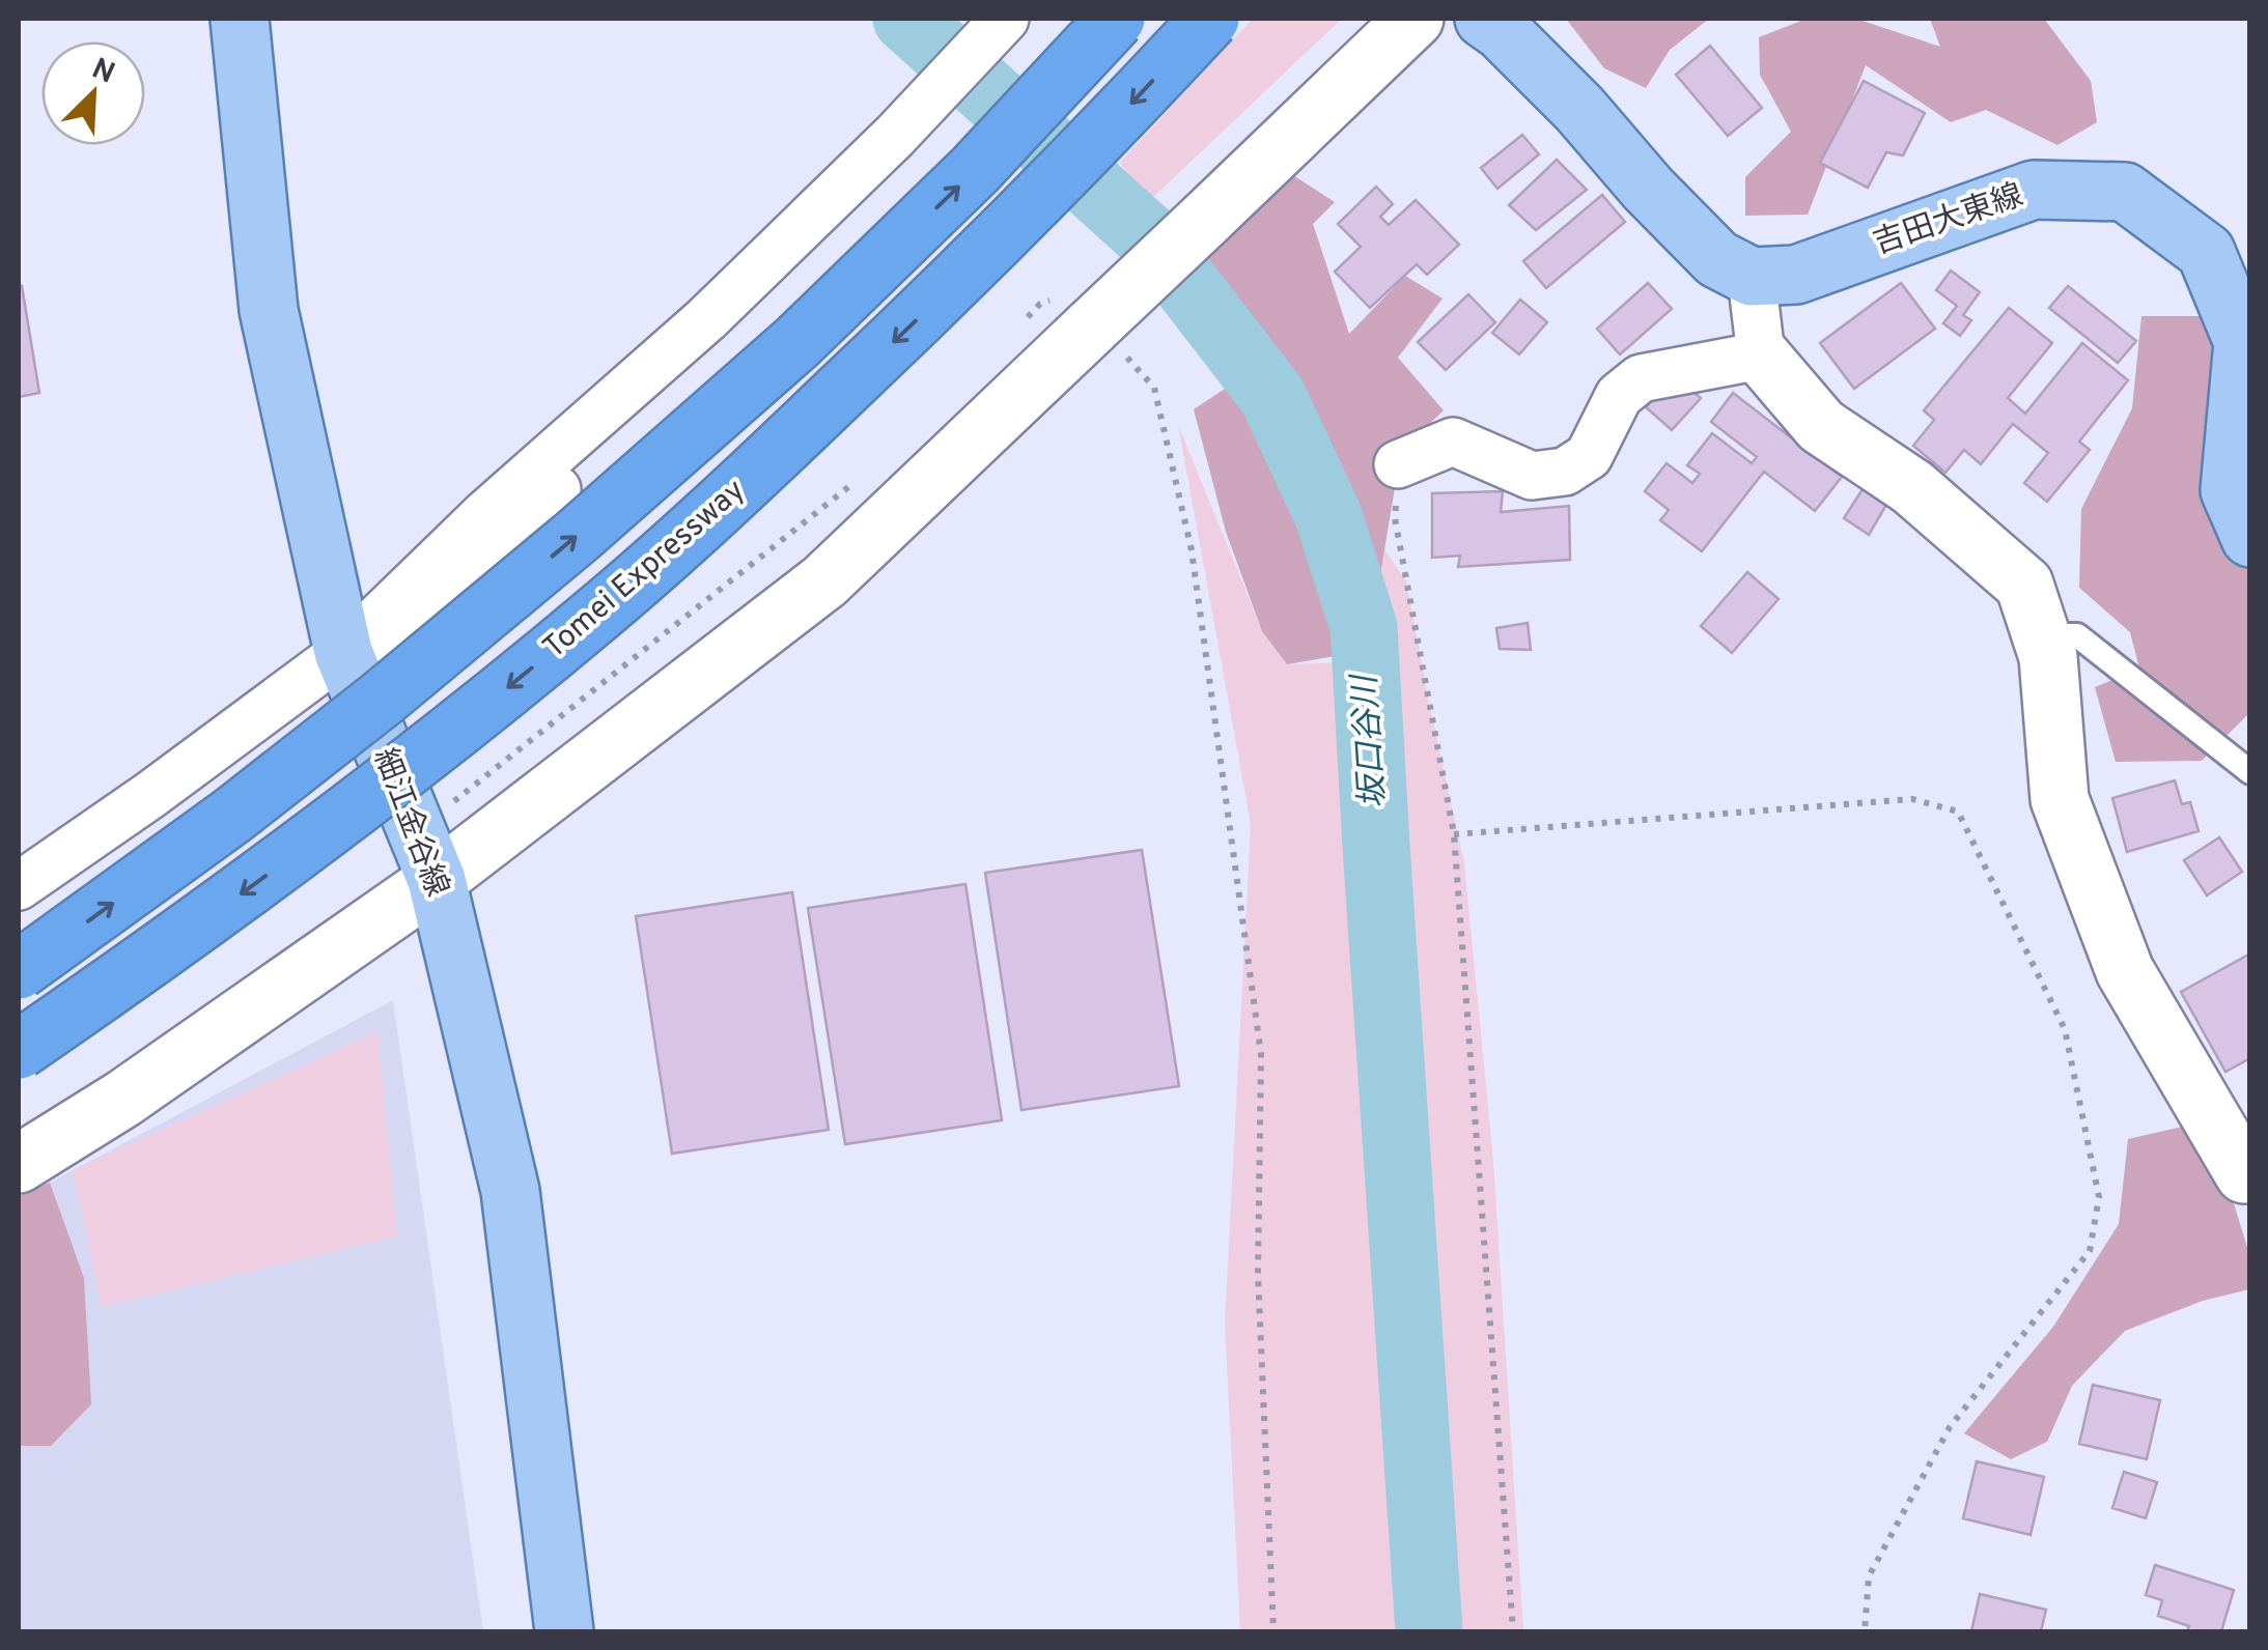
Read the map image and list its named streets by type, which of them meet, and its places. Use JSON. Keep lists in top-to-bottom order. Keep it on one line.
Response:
{"streets":{"highway":["Tomei Expressway"],"main road":["吉田大東線","細江金谷線"]},"water":["坂口谷川"],"north":"top right"}
